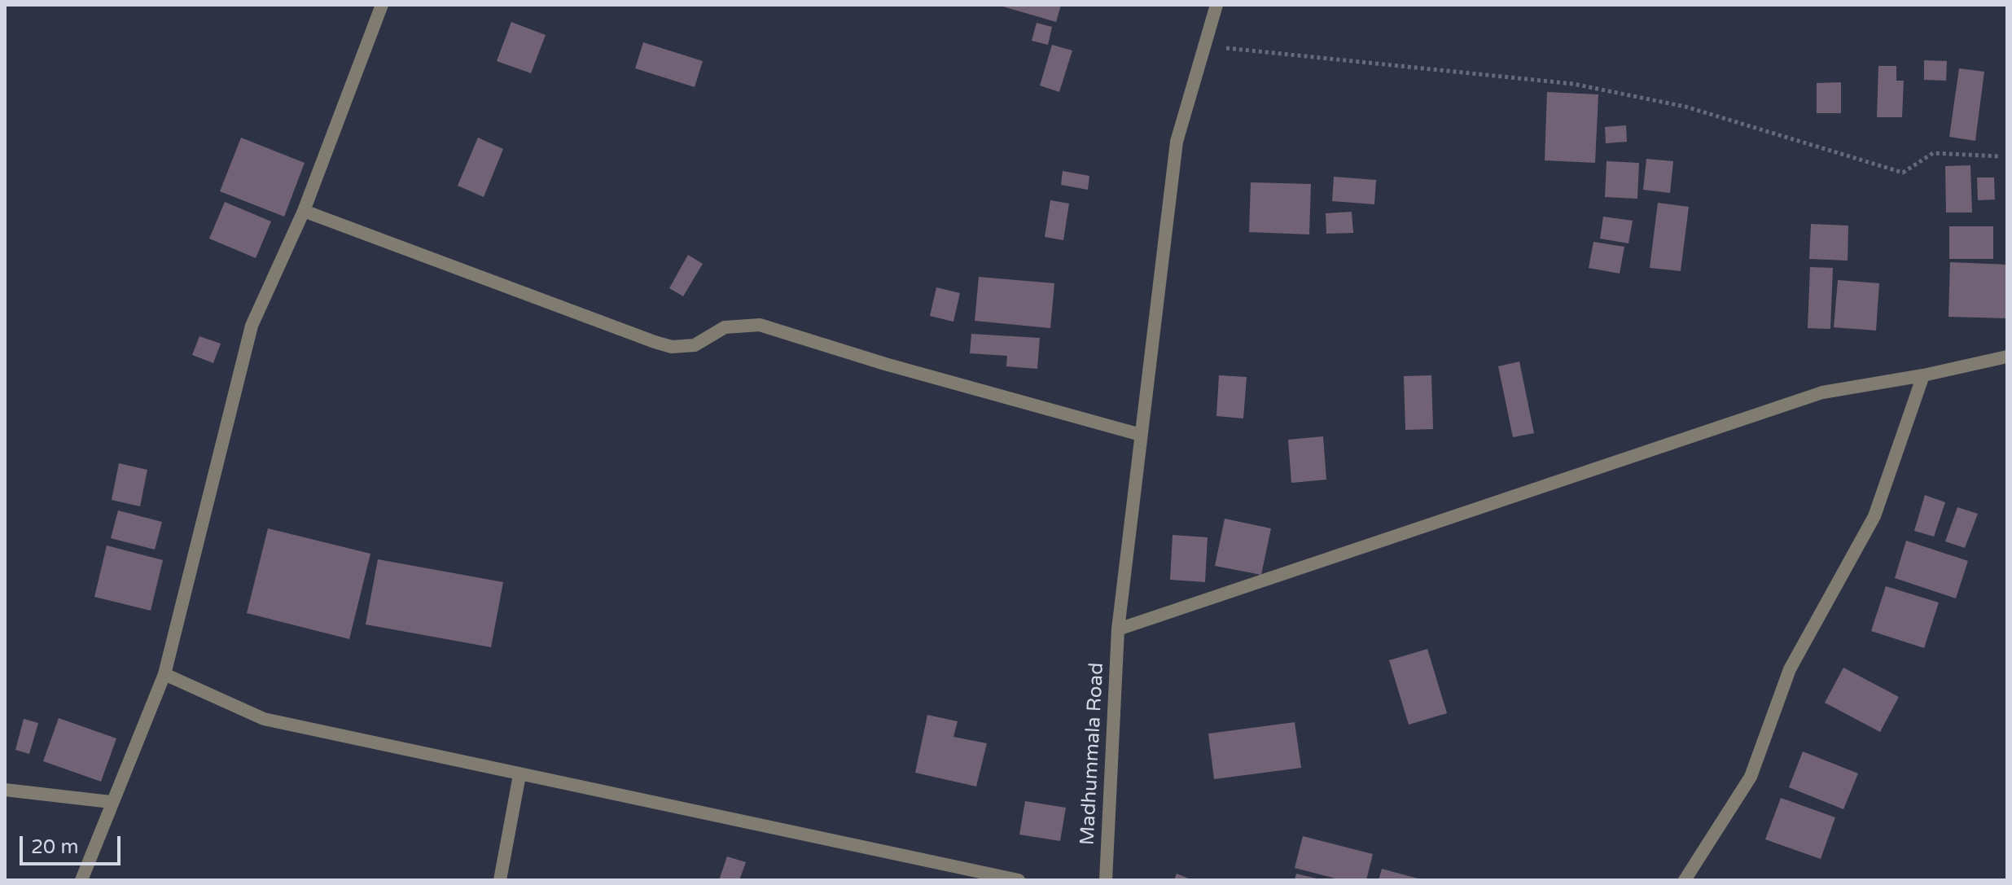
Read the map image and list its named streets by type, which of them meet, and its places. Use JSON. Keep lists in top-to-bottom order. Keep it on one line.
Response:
{"streets":{"street":["Madhummala Road"]},"scale_bar":"20 m"}
